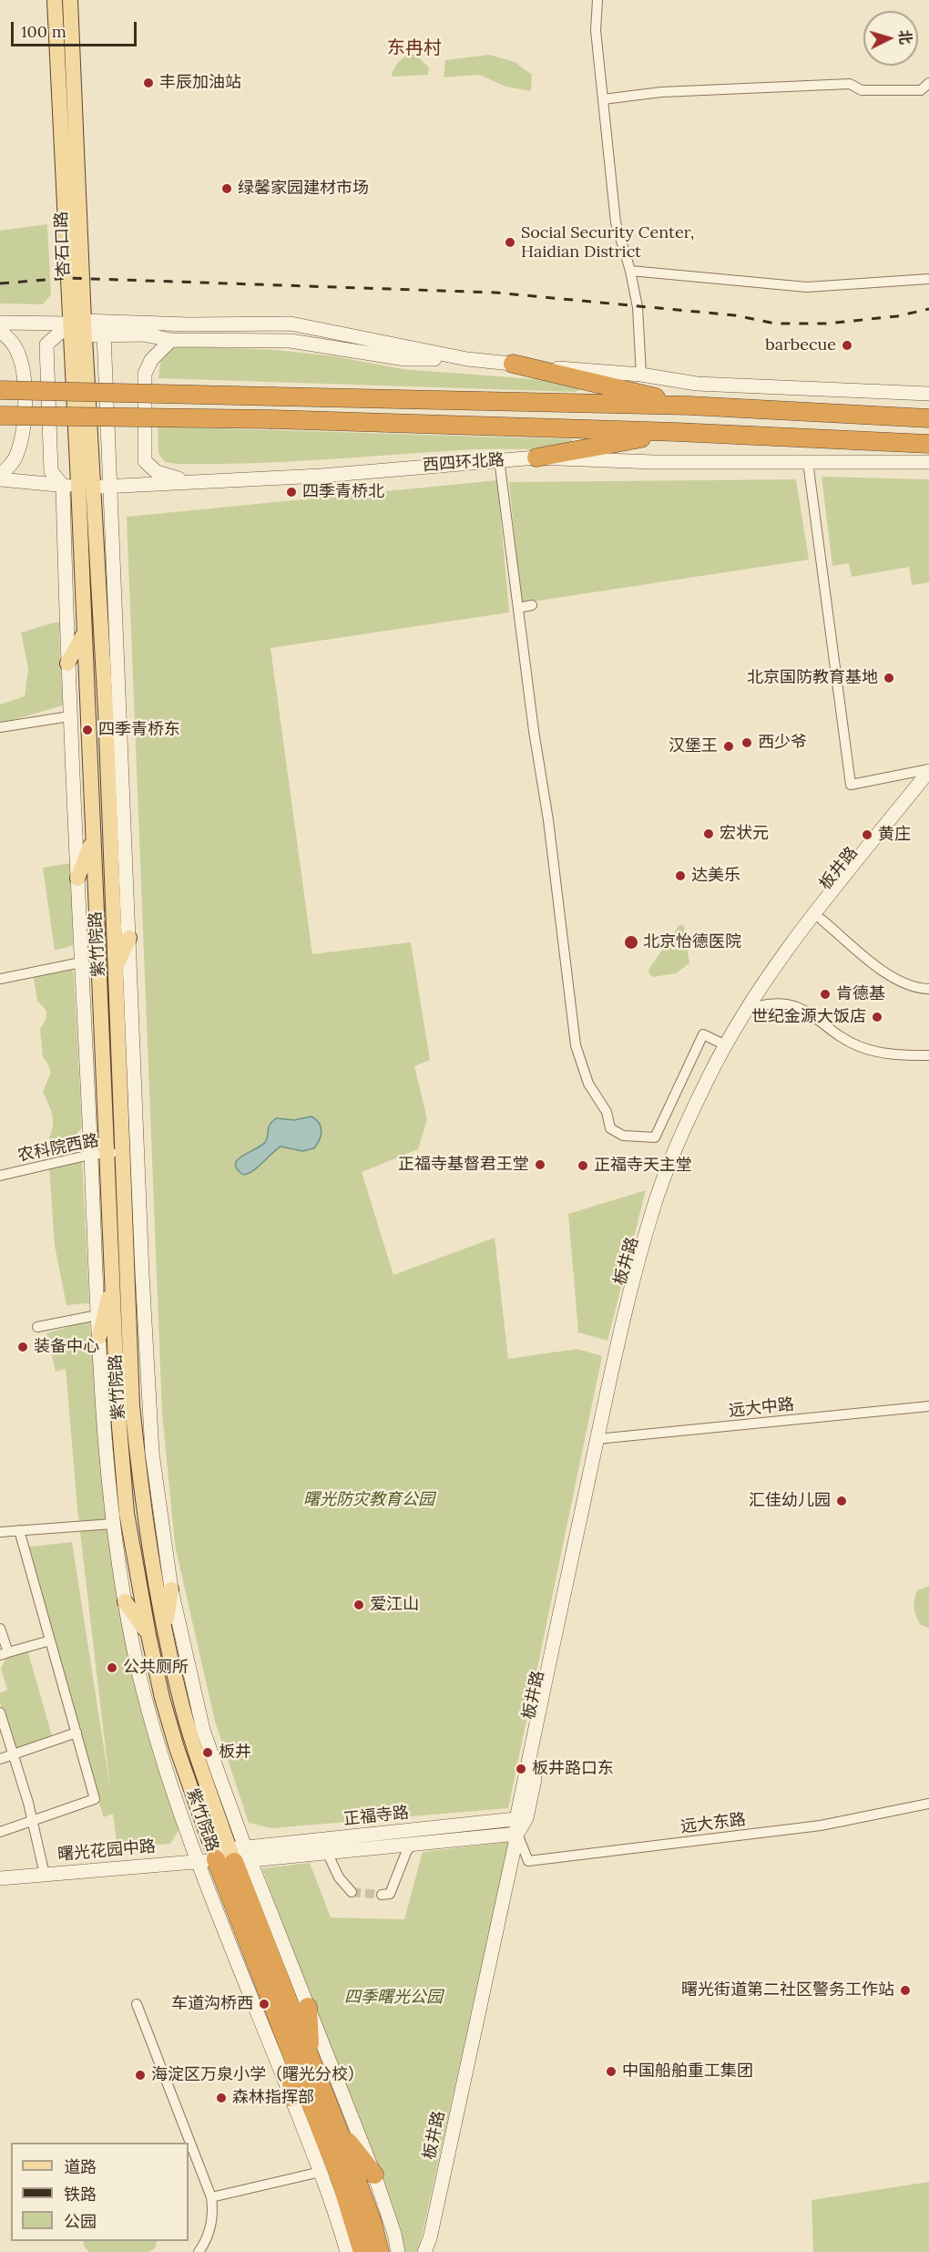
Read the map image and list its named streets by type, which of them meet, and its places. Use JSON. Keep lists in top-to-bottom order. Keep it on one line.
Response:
{"streets":{"highway":["西四环北路","紫竹院路"],"main road":["杏石口路"],"street":["板井路","农科院西路","远大中路","正福寺路","远大东路","曙光花园中路"]},"crossings":[["杏石口路","西四环北路"],["杏石口路","紫竹院路"],["西四环北路","紫竹院路"],["板井路","远大中路"],["板井路","正福寺路"],["板井路","远大东路"],["紫竹院路","农科院西路"],["紫竹院路","正福寺路"],["紫竹院路","曙光花园中路"],["正福寺路","远大东路"],["正福寺路","曙光花园中路"]],"districts":["东冉村"],"parks":["曙光防灾教育公园","四季曙光公园"],"places":["丰辰加油站","绿馨家园建材市场","Social Security Center, Haidian District","barbecue","四季青桥北","北京国防教育基地","四季青桥东","西少爷","汉堡王","宏状元","黄庄","达美乐","北京怡德医院","肯德基","世纪金源大饭店","正福寺基督君王堂","正福寺天主堂","装备中心","汇佳幼儿园","爱江山","公共厕所","板井","板井路口东","曙光街道第二社区警务工作站","车道沟桥西","中国船舶重工集团","海淀区万泉小学（曙光分校）","森林指挥部"],"legend":["道路","铁路","公园"],"scale_bar":"100 m","north":"right"}
